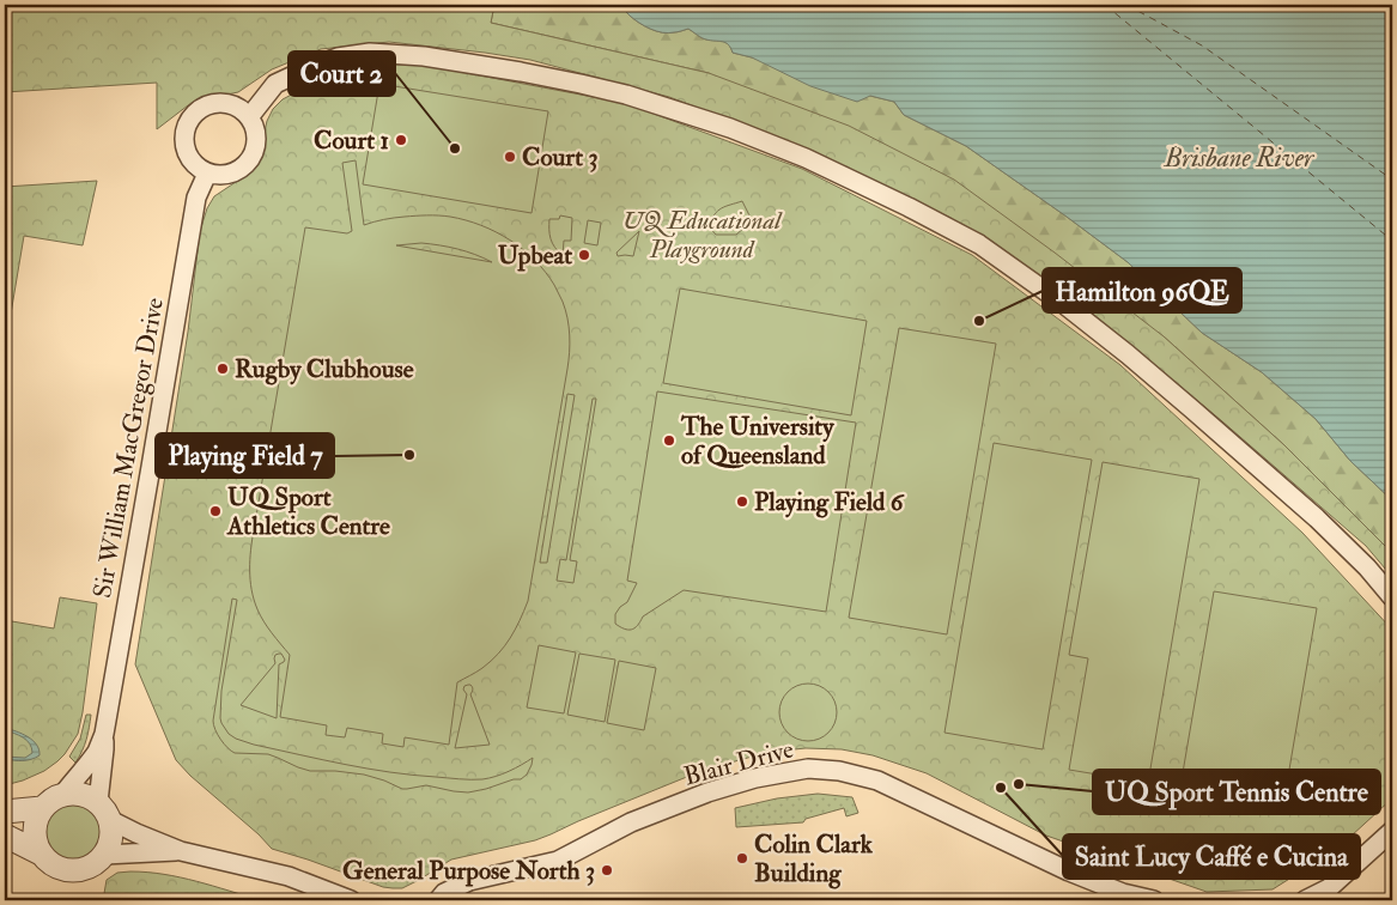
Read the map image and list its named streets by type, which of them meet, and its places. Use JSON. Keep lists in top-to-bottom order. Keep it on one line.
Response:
{"streets":{"street":["Sir William MacGregor Drive","Blair Drive"]},"water":["Brisbane River"],"parks":["UQ Educational Playground"],"places":["Court 1","Court 2","Court 3","Upbeat","Hamilton 96QE","Rugby Clubhouse","The University of Queensland","Playing Field 7","Playing Field 6","UQ Sport Athletics Centre","UQ Sport Tennis Centre","Saint Lucy Caffé e Cucina","Colin Clark Building","General Purpose North 3"]}
